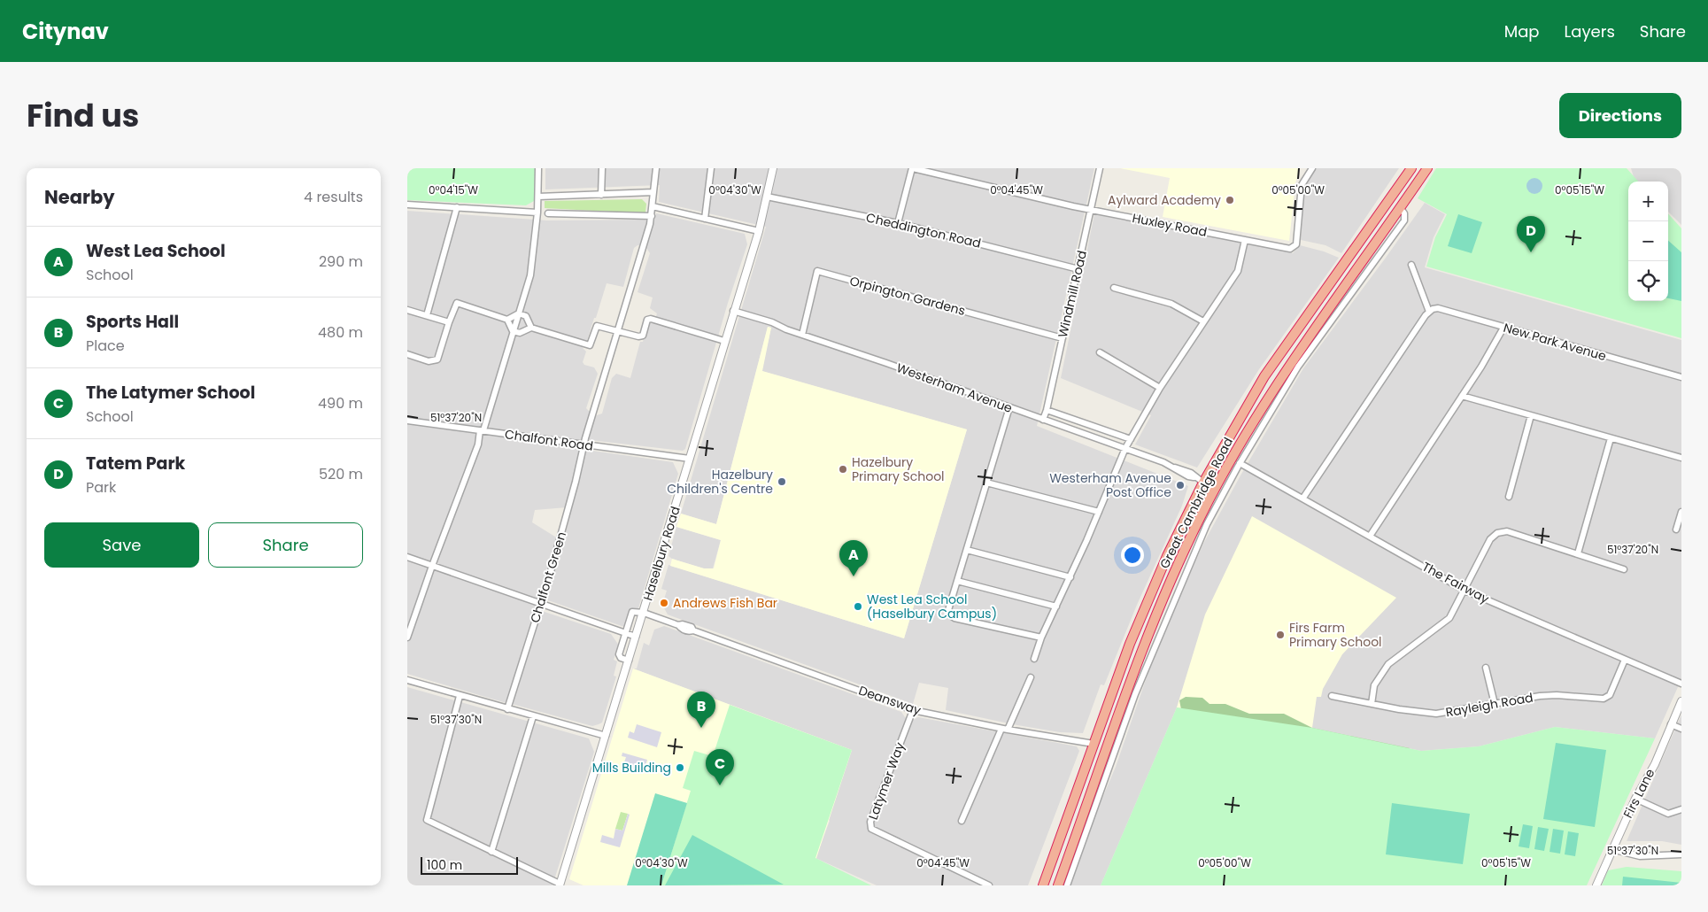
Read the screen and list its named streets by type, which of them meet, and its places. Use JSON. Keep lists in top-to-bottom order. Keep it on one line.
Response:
{"streets":{"highway":["Great Cambridge Road"],"street":["Huxley Road","Cheddington Road","Windmill Road","Orpington Gardens","New Park Avenue","Westerham Avenue","Chalfont Road","Haselbury Road","Chalfont Green","The Fairway","Deansway","Rayleigh Road","Latymer Way","Firs Lane"]},"crossings":[["Huxley Road","Windmill Road"],["Cheddington Road","Windmill Road"],["Cheddington Road","Haselbury Road"],["Windmill Road","Orpington Gardens"],["Windmill Road","Westerham Avenue"],["Orpington Gardens","Westerham Avenue"],["Westerham Avenue","Great Cambridge Road"],["Westerham Avenue","Haselbury Road"],["Chalfont Road","Haselbury Road"],["Chalfont Road","Chalfont Green"],["Great Cambridge Road","Deansway"],["Haselbury Road","Deansway"],["The Fairway","Rayleigh Road"],["Deansway","Latymer Way"]],"places":["Aylward Academy","Hazelbury Primary School","Hazelbury Children's Centre","Westerham Avenue Post Office","Andrews Fish Bar","West Lea School (Haselbury Campus)","Firs Farm Primary School","Mills Building"],"scale_bar":"100 m","page":{"header":"Citynav","nav":["Map","Layers","Share"],"title":"Find us","buttons":["Directions",["Save","Share"]],"heading":["Nearby","4 results"],"map_buttons":["+","−"],"pins":["D","A","B","C"],"list":[{"mark":"A","name":"West Lea School","note":"School","value":"290 m"},{"mark":"B","name":"Sports Hall","note":"Place","value":"480 m"},{"mark":"C","name":"The Latymer School","note":"School","value":"490 m"},{"mark":"D","name":"Tatem Park","note":"Park","value":"520 m"}],"scale":"100 m"},"coordinates":["0°04'15\"W","0°04'30\"W","0°04'45\"W","0°05'00\"W","0°05'15\"W","51°37'20\"N","51°37'30\"N"]}
